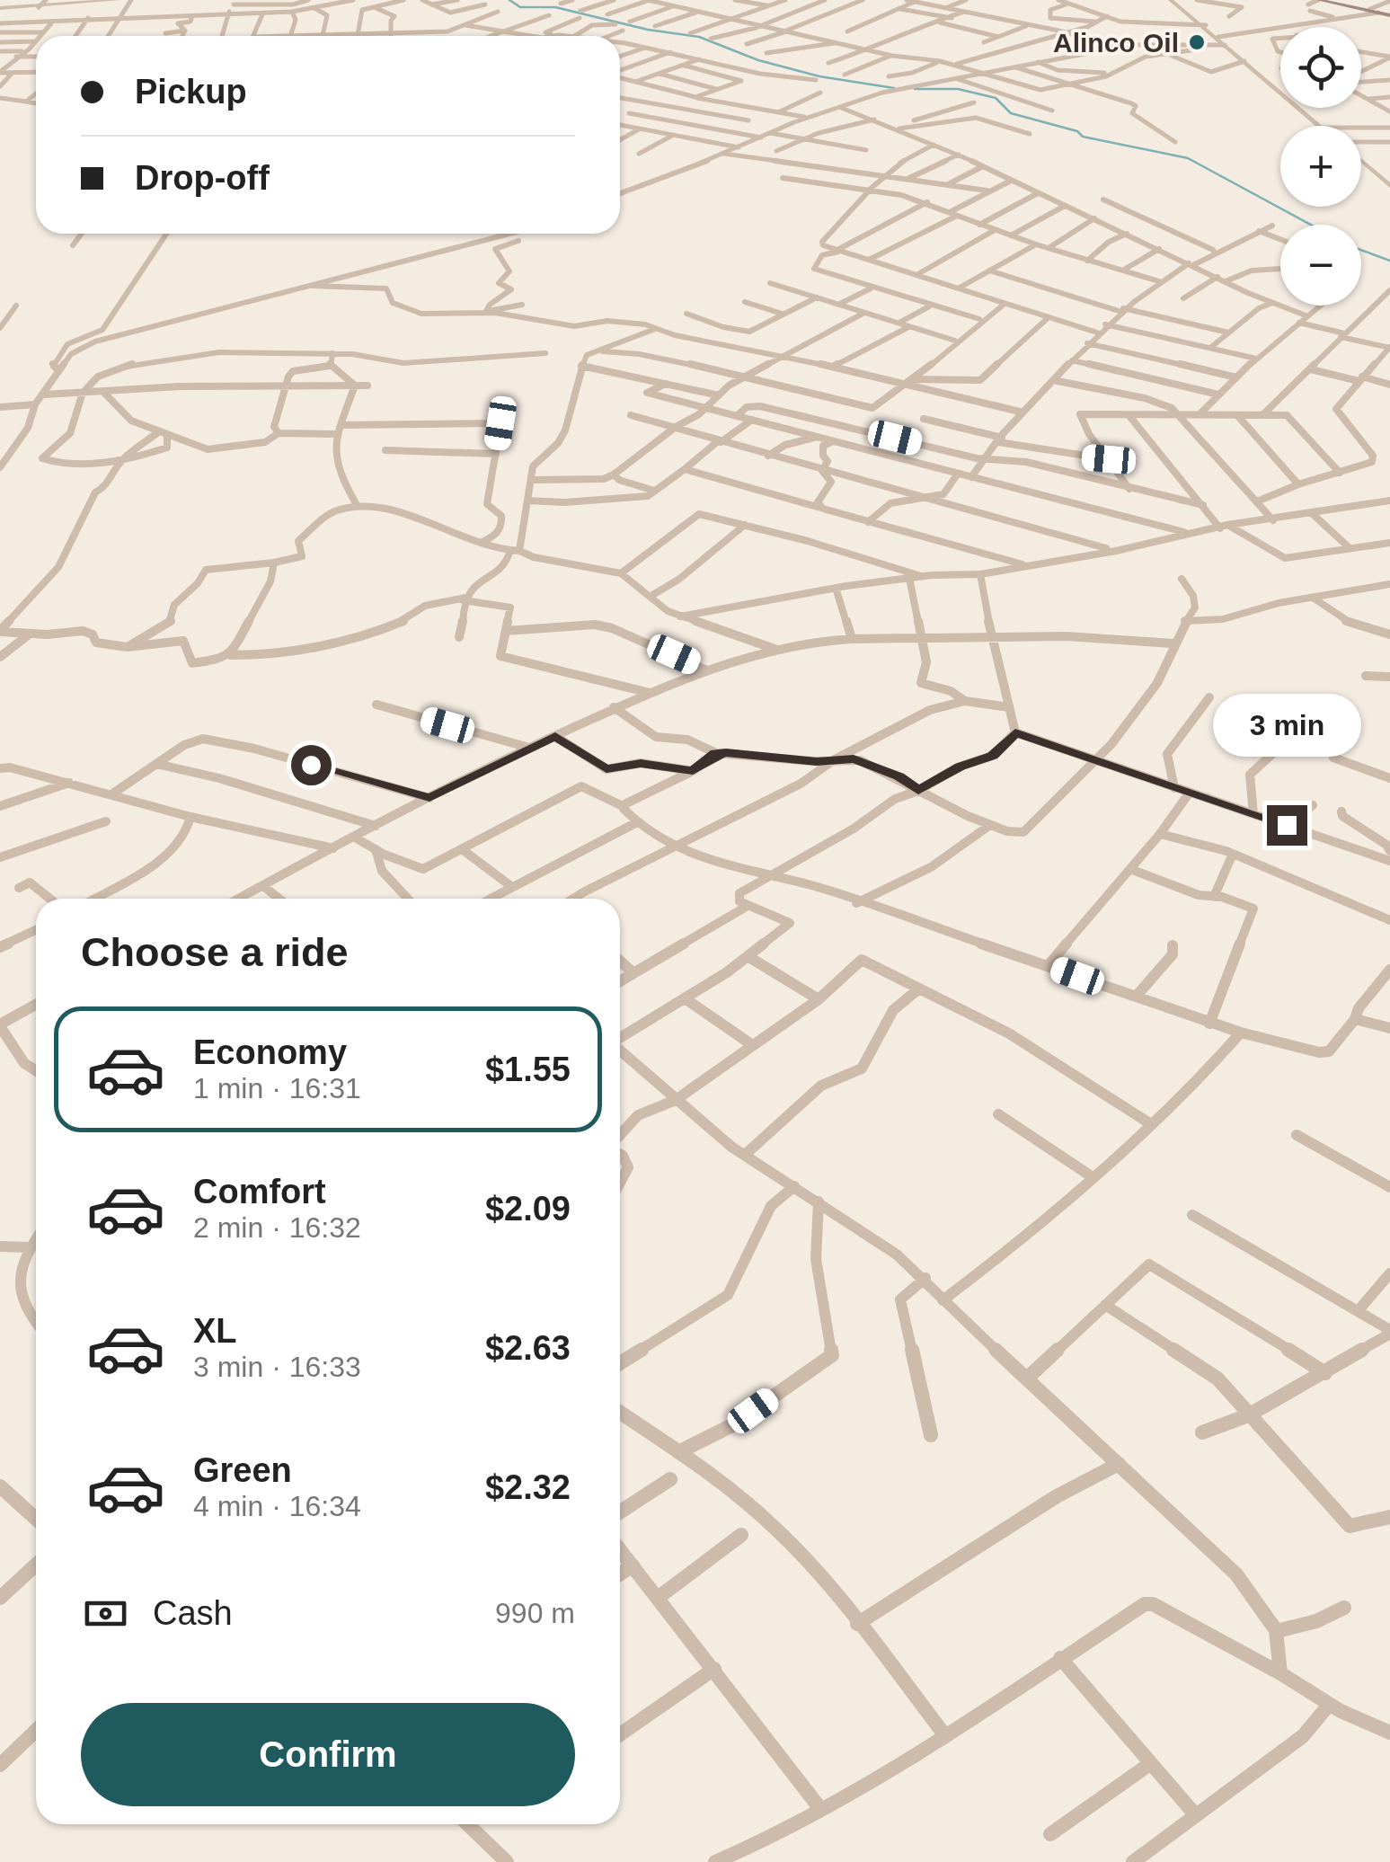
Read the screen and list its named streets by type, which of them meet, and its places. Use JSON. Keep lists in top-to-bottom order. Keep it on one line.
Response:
{"places":["Alinco Oil"],"page":{"map_buttons":["+","−"],"banner":["Pickup","Drop-off"],"bubble":"3 min","heading":"Choose a ride","list":[{"name":"Economy","note":"1 min · 16:31","value":"$1.55"},{"name":"Comfort","note":"2 min · 16:32","value":"$2.09"},{"name":"XL","note":"3 min · 16:33","value":"$2.63"},{"name":"Green","note":"4 min · 16:34","value":"$2.32"}],"pay":["Cash","990 m"],"buttons":"Confirm"}}
